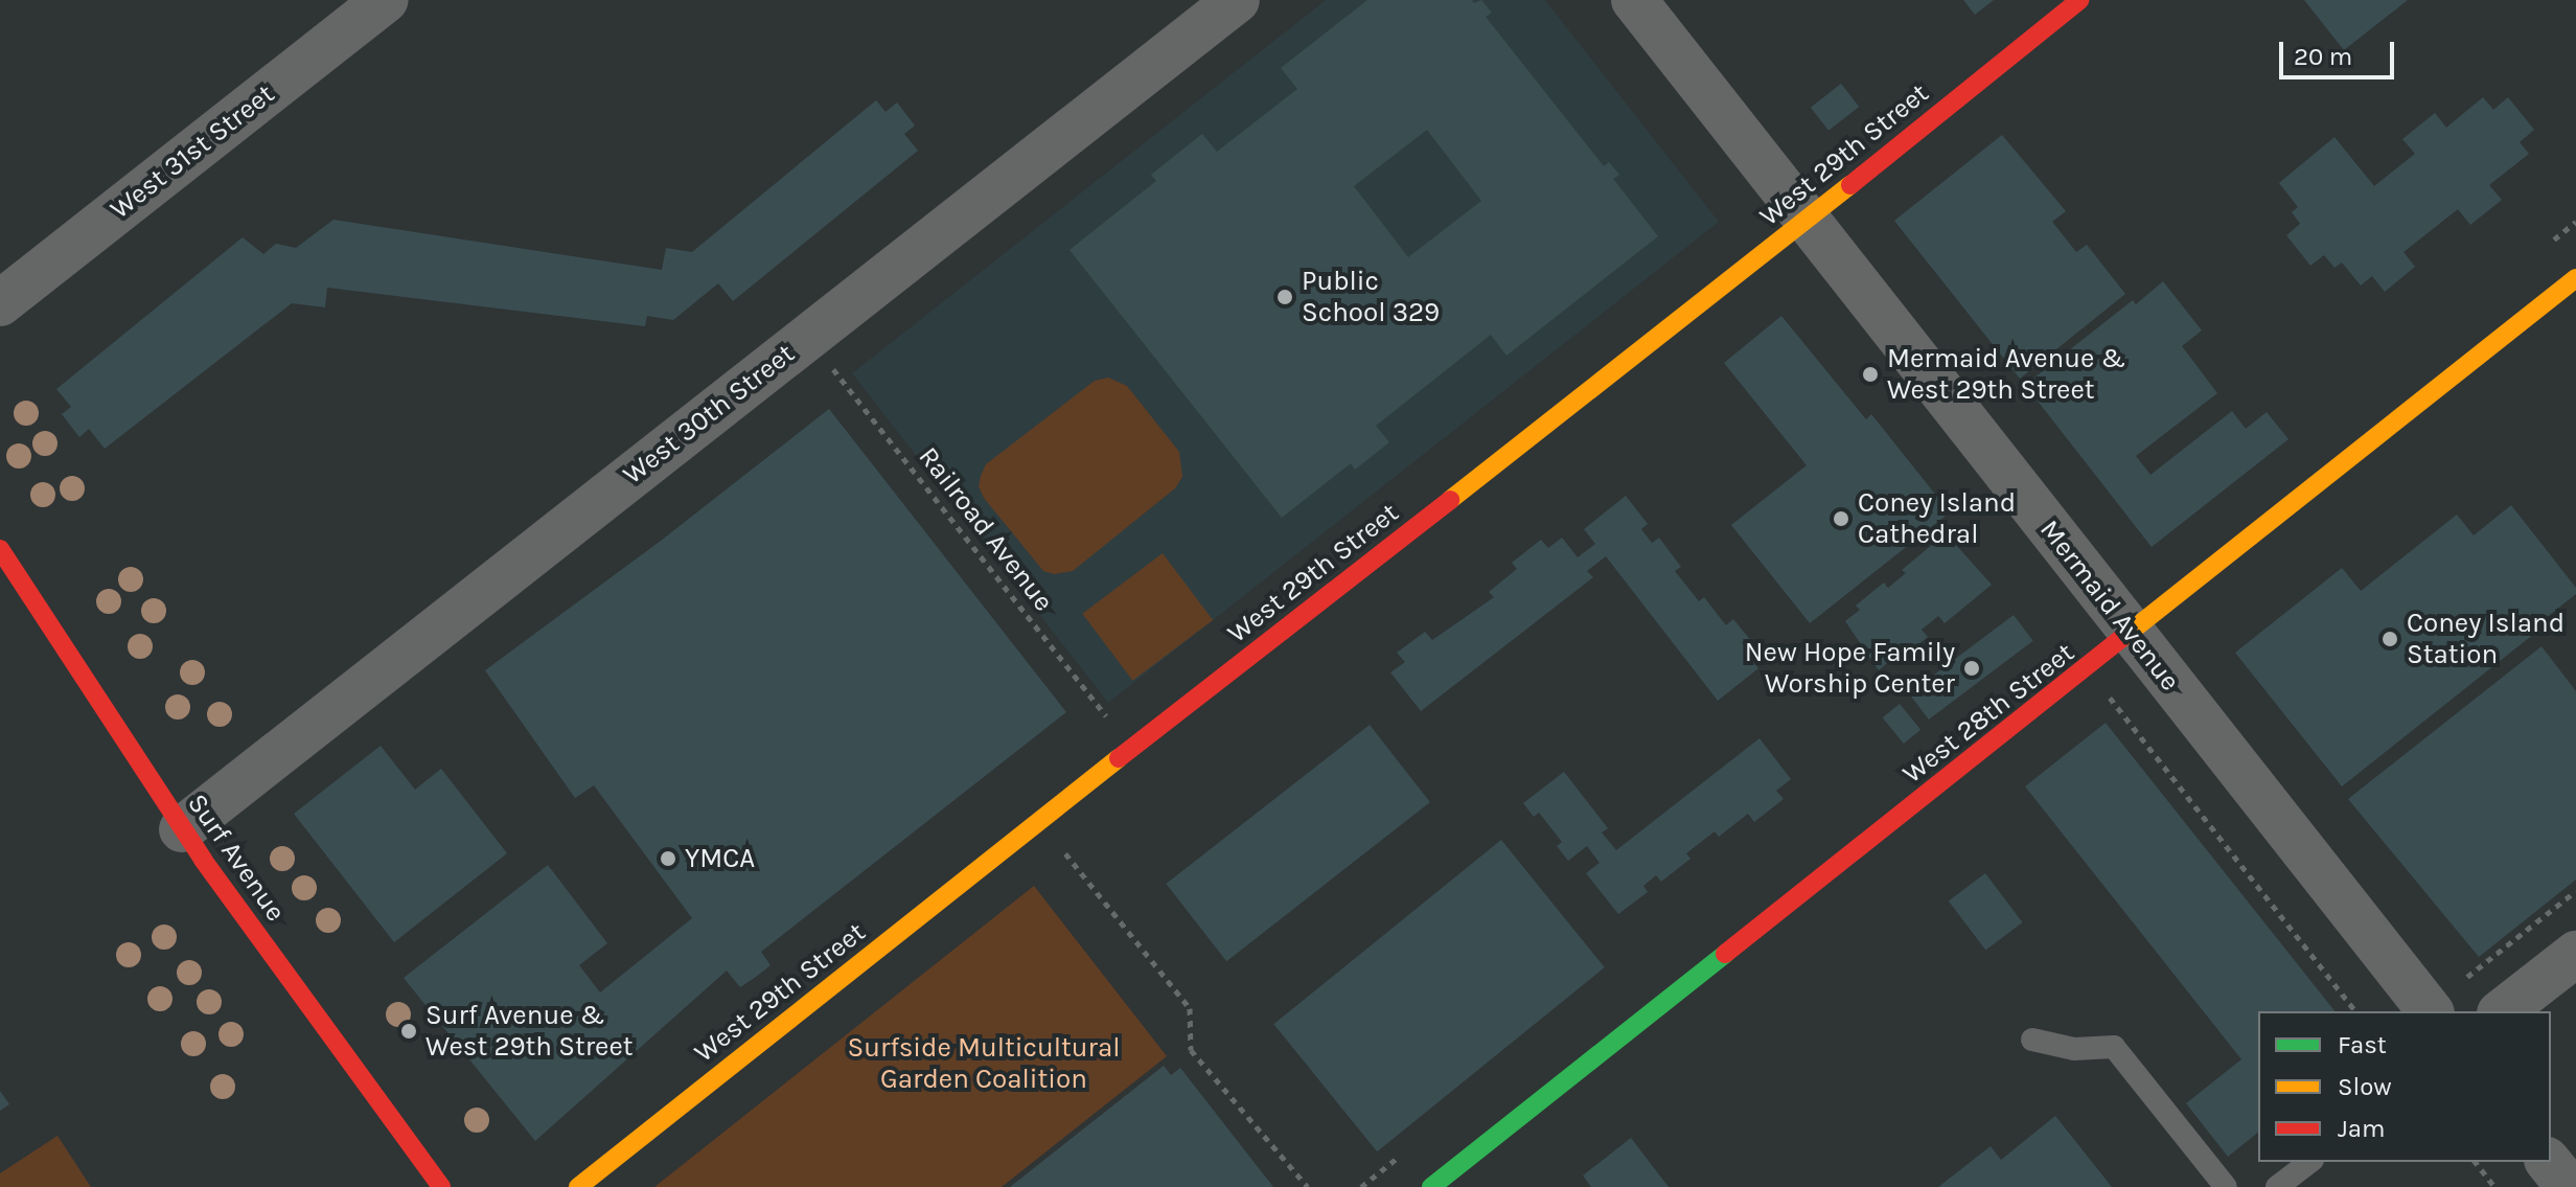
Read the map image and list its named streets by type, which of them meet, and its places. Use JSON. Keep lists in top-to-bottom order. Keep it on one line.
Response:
{"streets":{"street":["West 31st Street","West 29th Street","West 30th Street","Mermaid Avenue","West 28th Street","Surf Avenue"],"path":["Railroad Avenue"]},"crossings":[["West 29th Street","Mermaid Avenue"],["West 30th Street","Surf Avenue"],["Mermaid Avenue","West 28th Street"]],"parks":["Surfside Multicultural Garden Coalition"],"places":["Public School 329","Mermaid Avenue & West 29th Street","Coney Island Cathedral","Coney Island Station","New Hope Family Worship Center","YMCA","Surf Avenue & West 29th Street"],"legend":["Fast","Slow","Jam"],"scale_bar":"20 m"}
